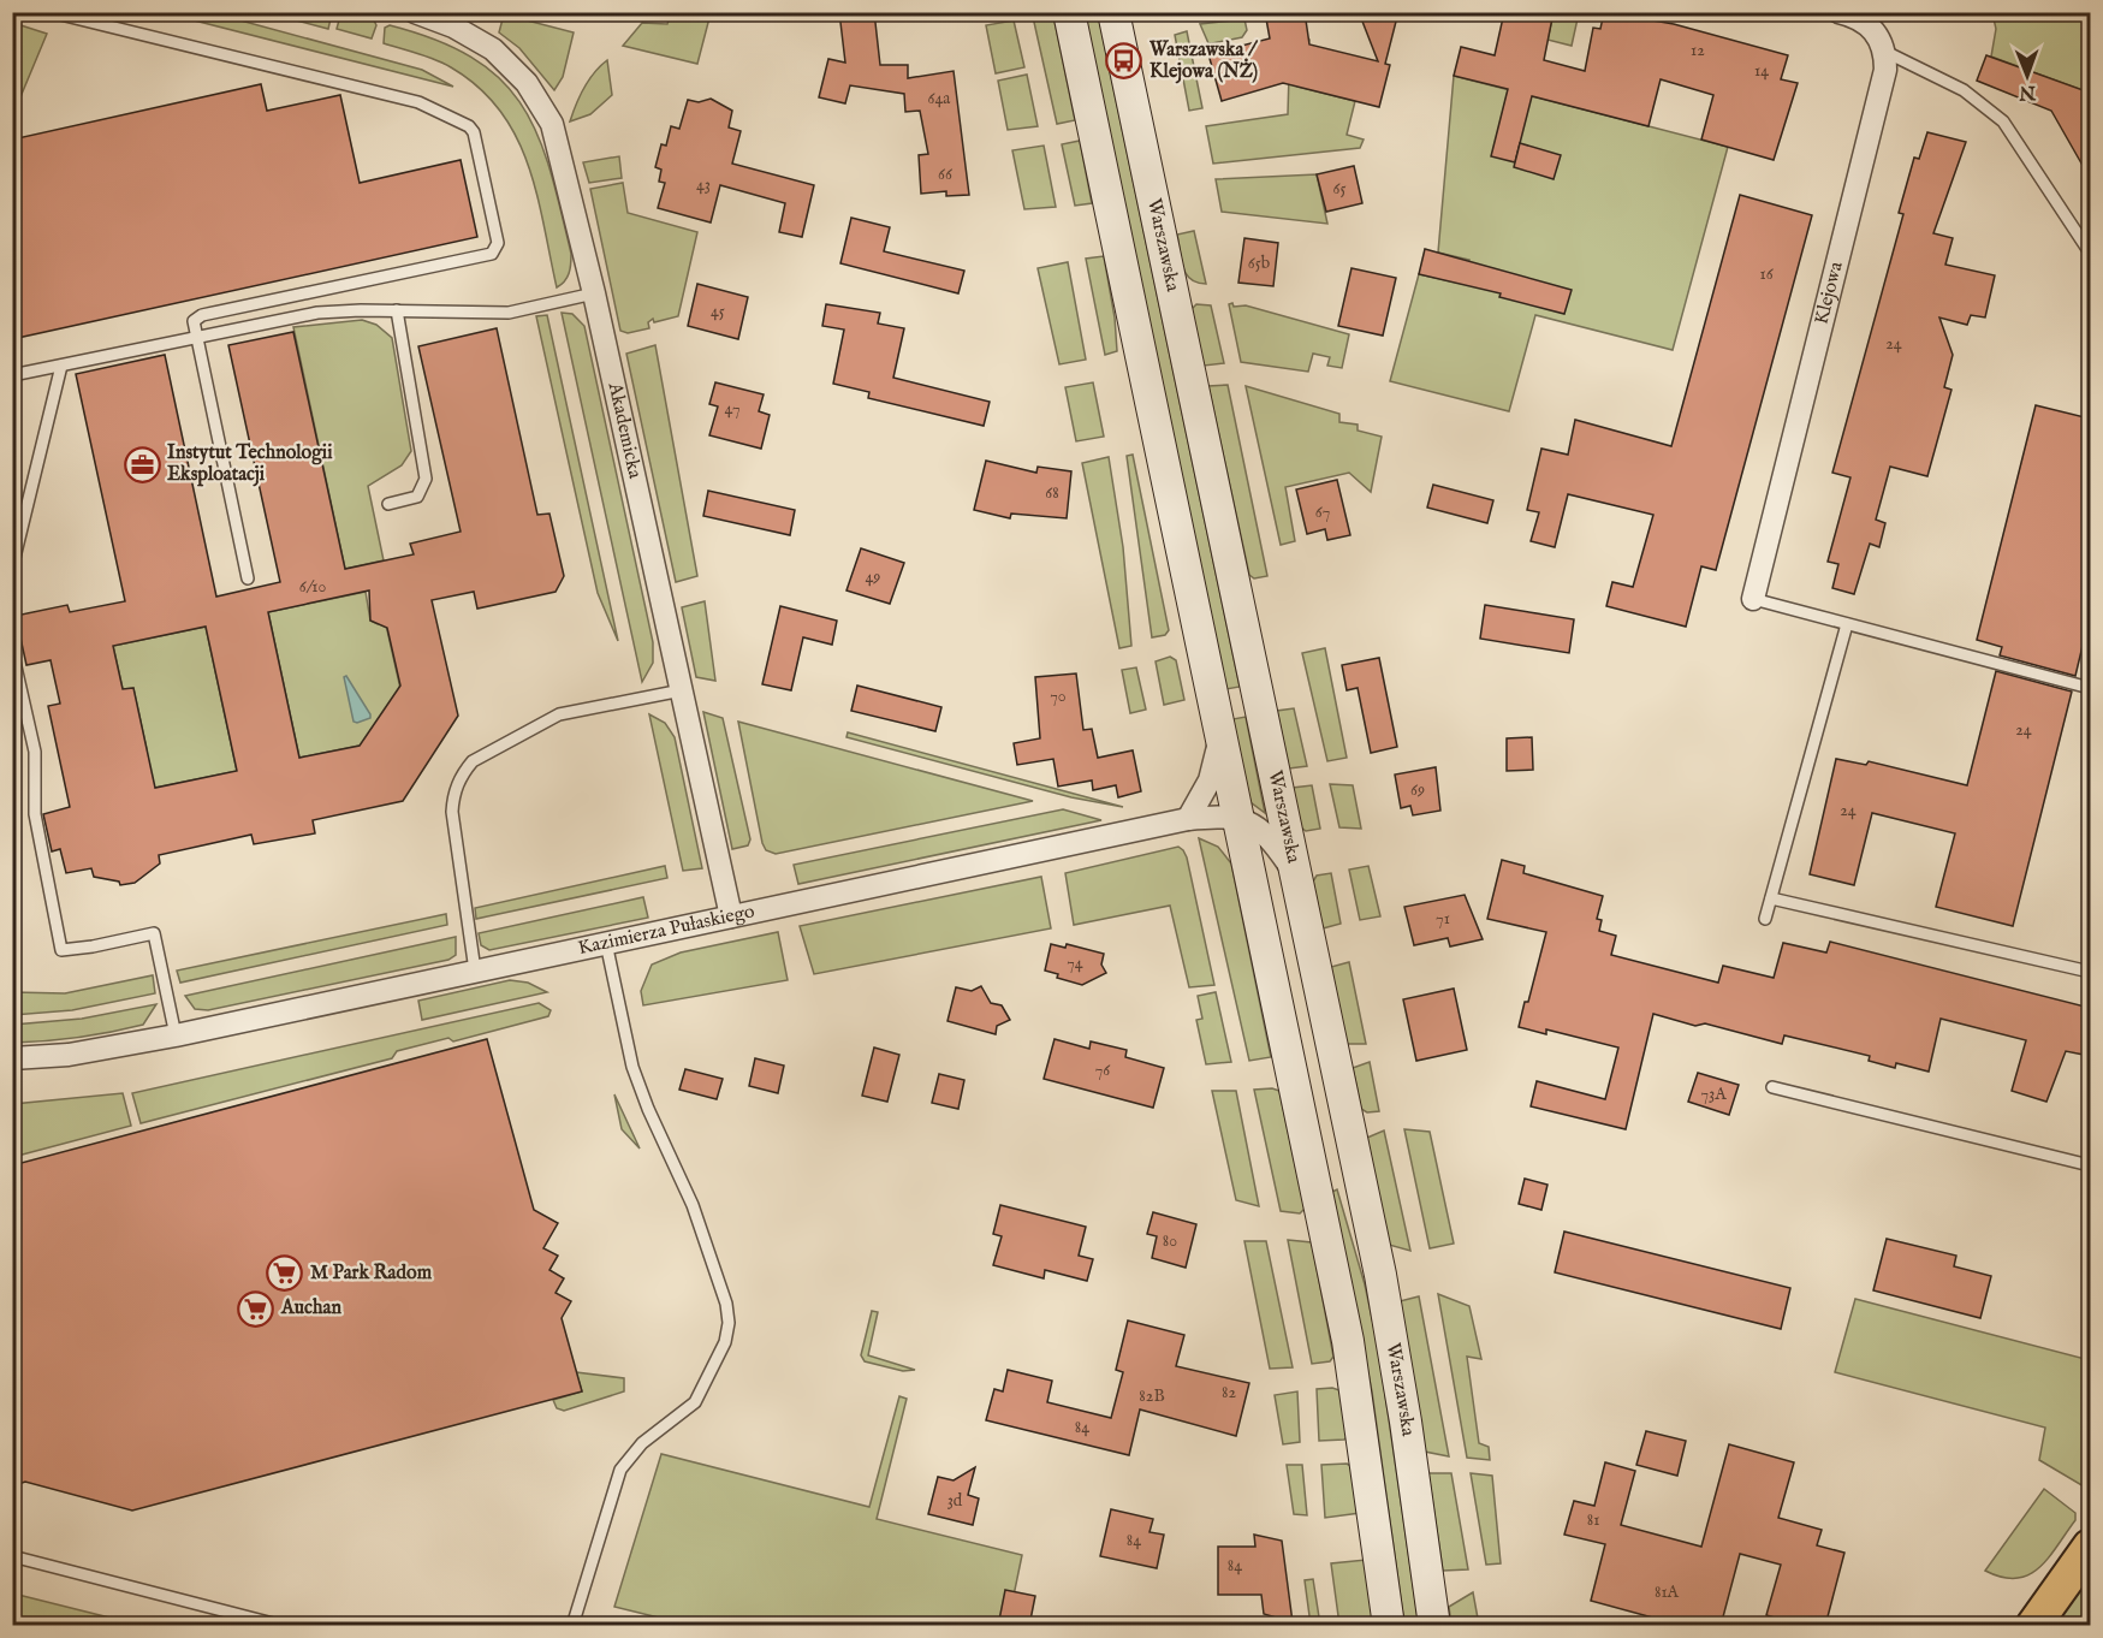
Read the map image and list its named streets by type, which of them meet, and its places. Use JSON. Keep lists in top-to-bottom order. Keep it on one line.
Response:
{"streets":{"main road":["Warszawska"],"street":["Klejowa","Akademicka","Kazimierza Pułaskiego"]},"crossings":[["Akademicka","Kazimierza Pułaskiego"]],"places":{"bus stop":["Warszawska / Klejowa (NŻ)"],"office":["Instytut Technologii Eksploatacji"],"supermarket":["M Park Radom","Auchan"]},"house_numbers":["12","14","64a","66","43","65","65b","16","45","24","47","68","67","49","6/10","70","24","69","24","71","74","76","73A","80","82","82B","84","3d","81","84","84","81A"],"north":"bottom"}
